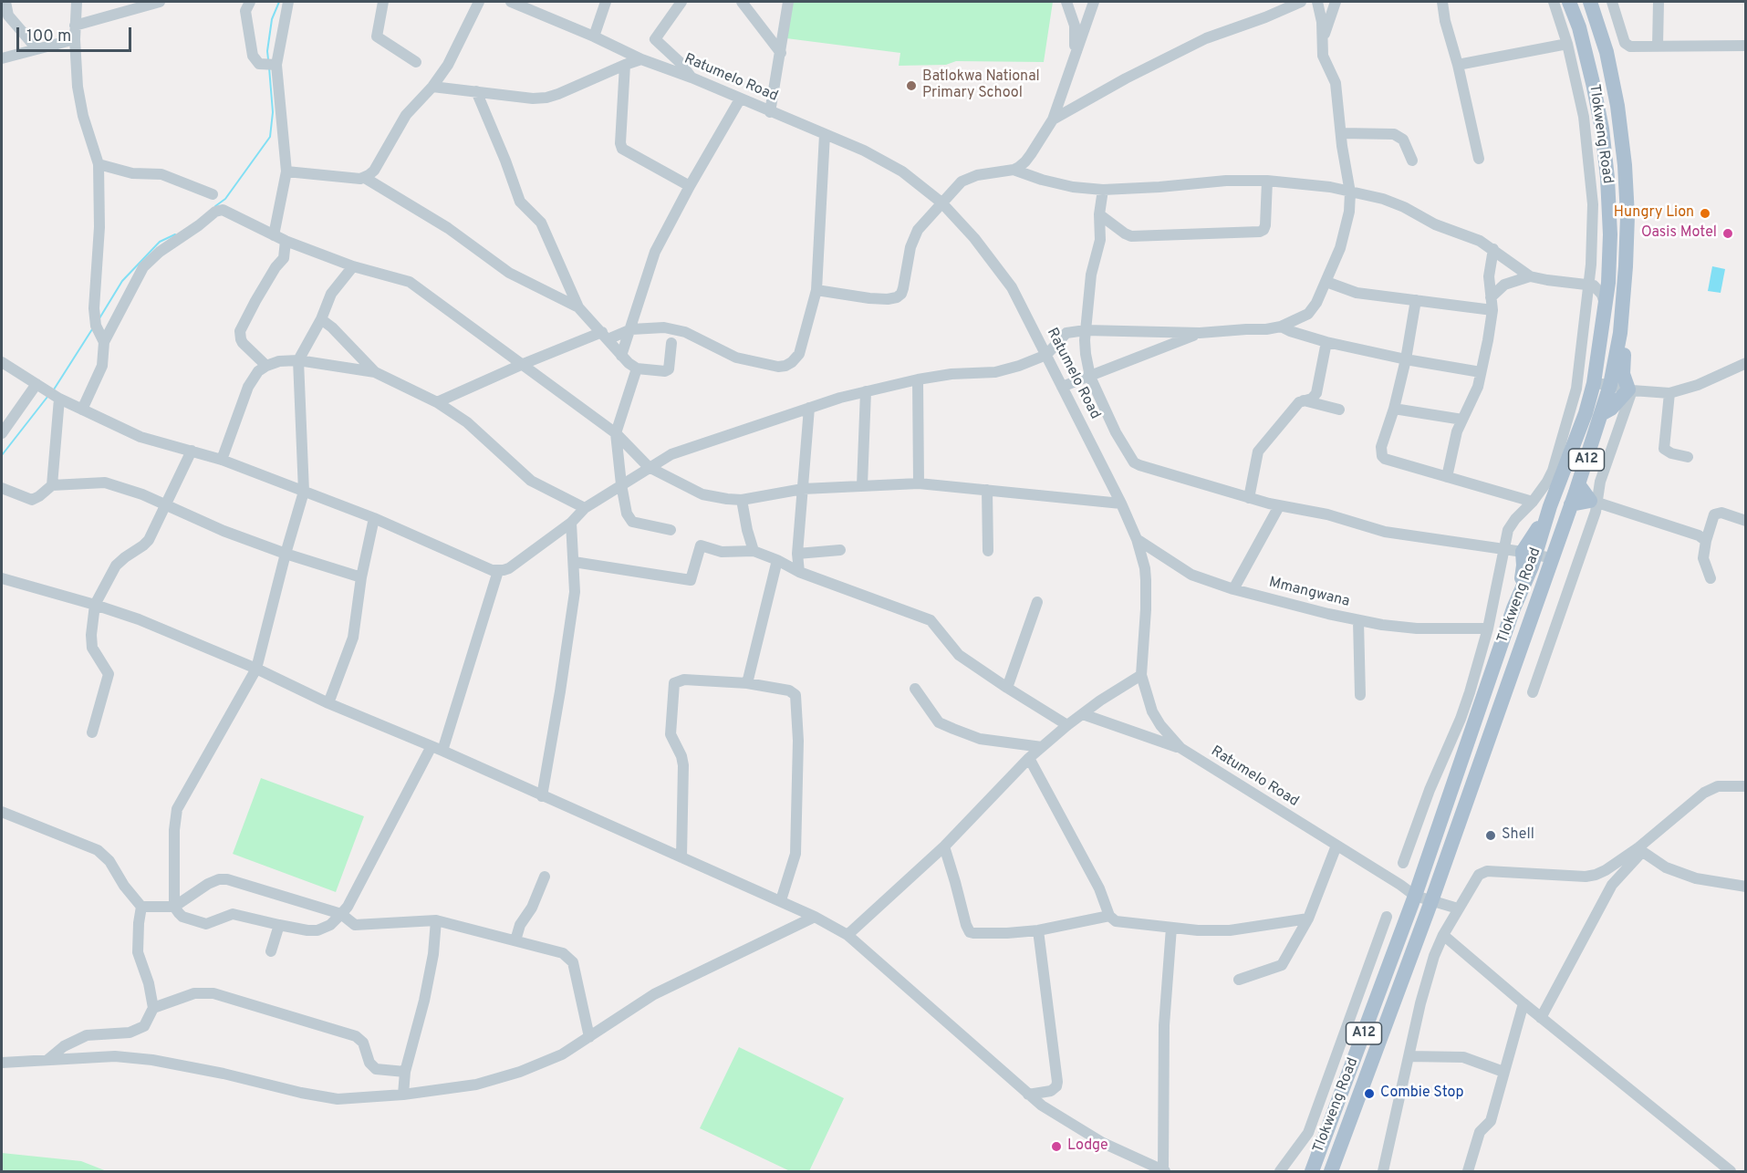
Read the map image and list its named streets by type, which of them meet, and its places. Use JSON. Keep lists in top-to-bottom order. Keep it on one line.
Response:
{"streets":{"main road":["Tlokweng Road","A12"],"street":["Ratumelo Road","Mmangwana"]},"crossings":[["Ratumelo Road","Tlokweng Road"],["Ratumelo Road","Mmangwana"]],"places":["Batlokwa National Primary School","Hungry Lion","Oasis Motel","Shell","Combie Stop","Lodge"],"scale_bar":"100 m"}
